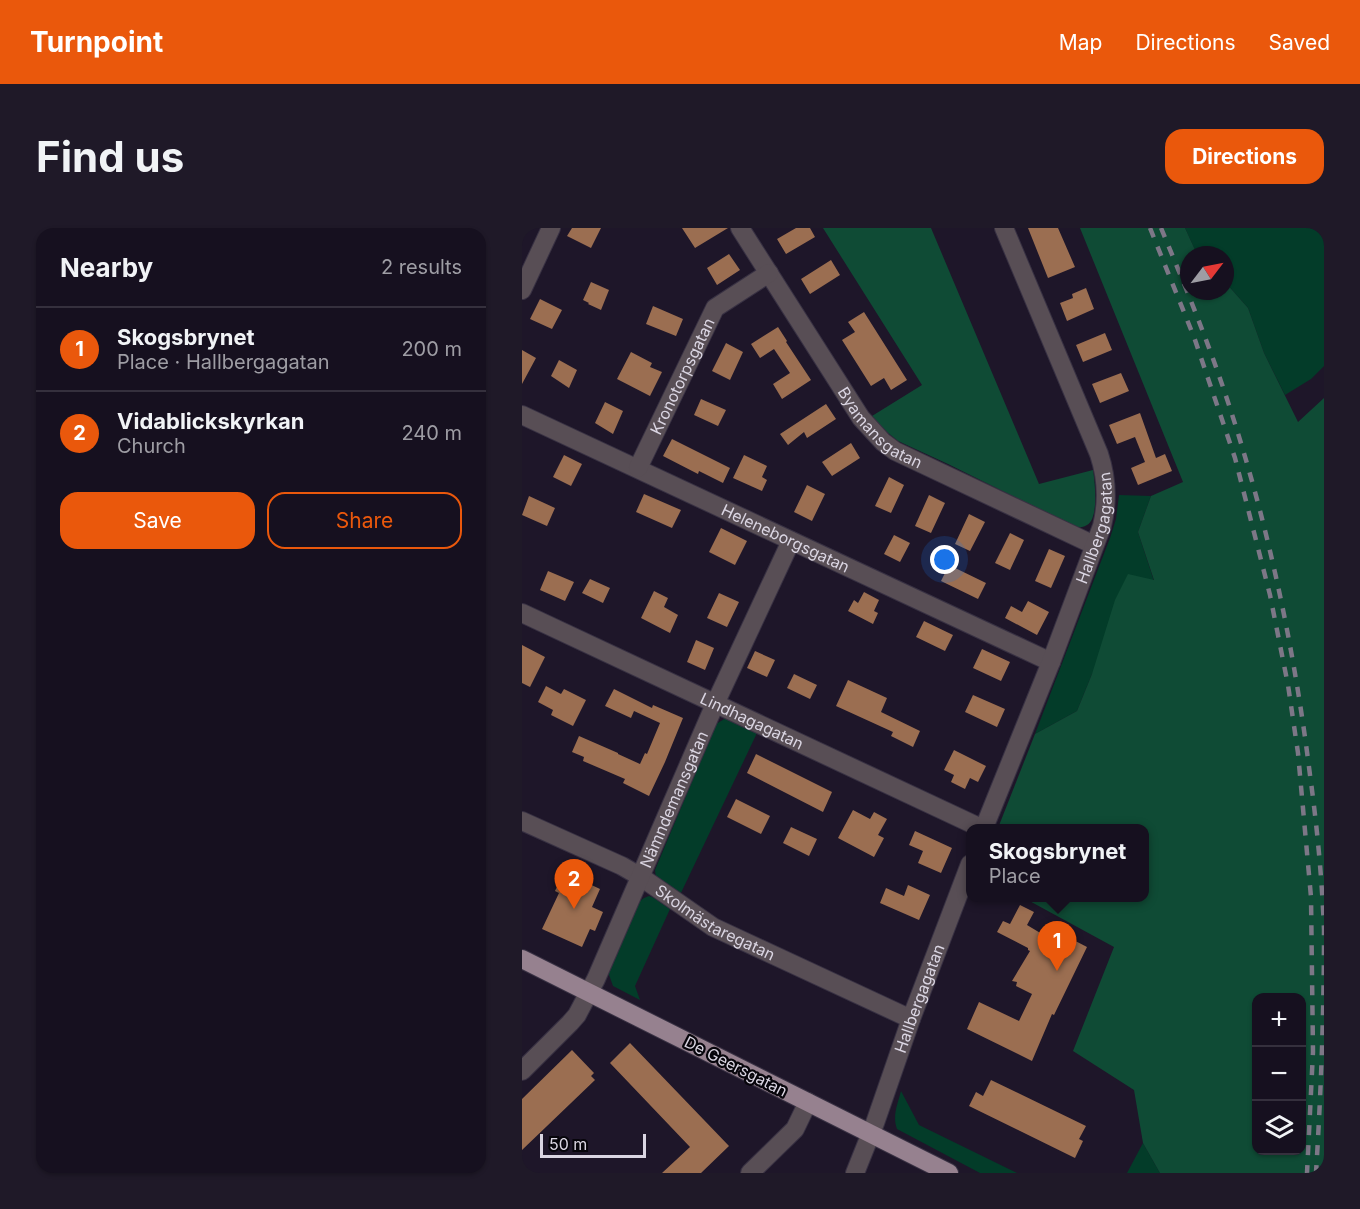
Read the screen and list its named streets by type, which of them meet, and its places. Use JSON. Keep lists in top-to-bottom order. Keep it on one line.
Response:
{"streets":{"main road":["De Geersgatan"],"street":["Kronotorpsgatan","Byamansgatan","Hallbergagatan","Heleneborgsgatan","Lindhagagatan","Nämndemansgatan","Skolmästaregatan"]},"crossings":[["Kronotorpsgatan","Byamansgatan"],["Kronotorpsgatan","Heleneborgsgatan"],["Byamansgatan","Hallbergagatan"],["Hallbergagatan","Heleneborgsgatan"],["Hallbergagatan","Skolmästaregatan"],["Hallbergagatan","De Geersgatan"],["Heleneborgsgatan","Nämndemansgatan"],["Lindhagagatan","Nämndemansgatan"],["Nämndemansgatan","Skolmästaregatan"],["Nämndemansgatan","De Geersgatan"]],"scale_bar":"50 m","north":"top right","page":{"header":"Turnpoint","nav":["Map","Directions","Saved"],"buttons":["Directions",["Save","Share"]],"title":"Find us","heading":["Nearby","2 results"],"list":[{"mark":"1","name":"Skogsbrynet","note":"Place · Hallbergagatan","value":"200 m"},{"mark":"2","name":"Vidablickskyrkan","note":"Church","value":"240 m"}],"popup":["Skogsbrynet","Place"],"pins":["2","1"],"map_buttons":["+","−"],"scale":"50 m"}}
